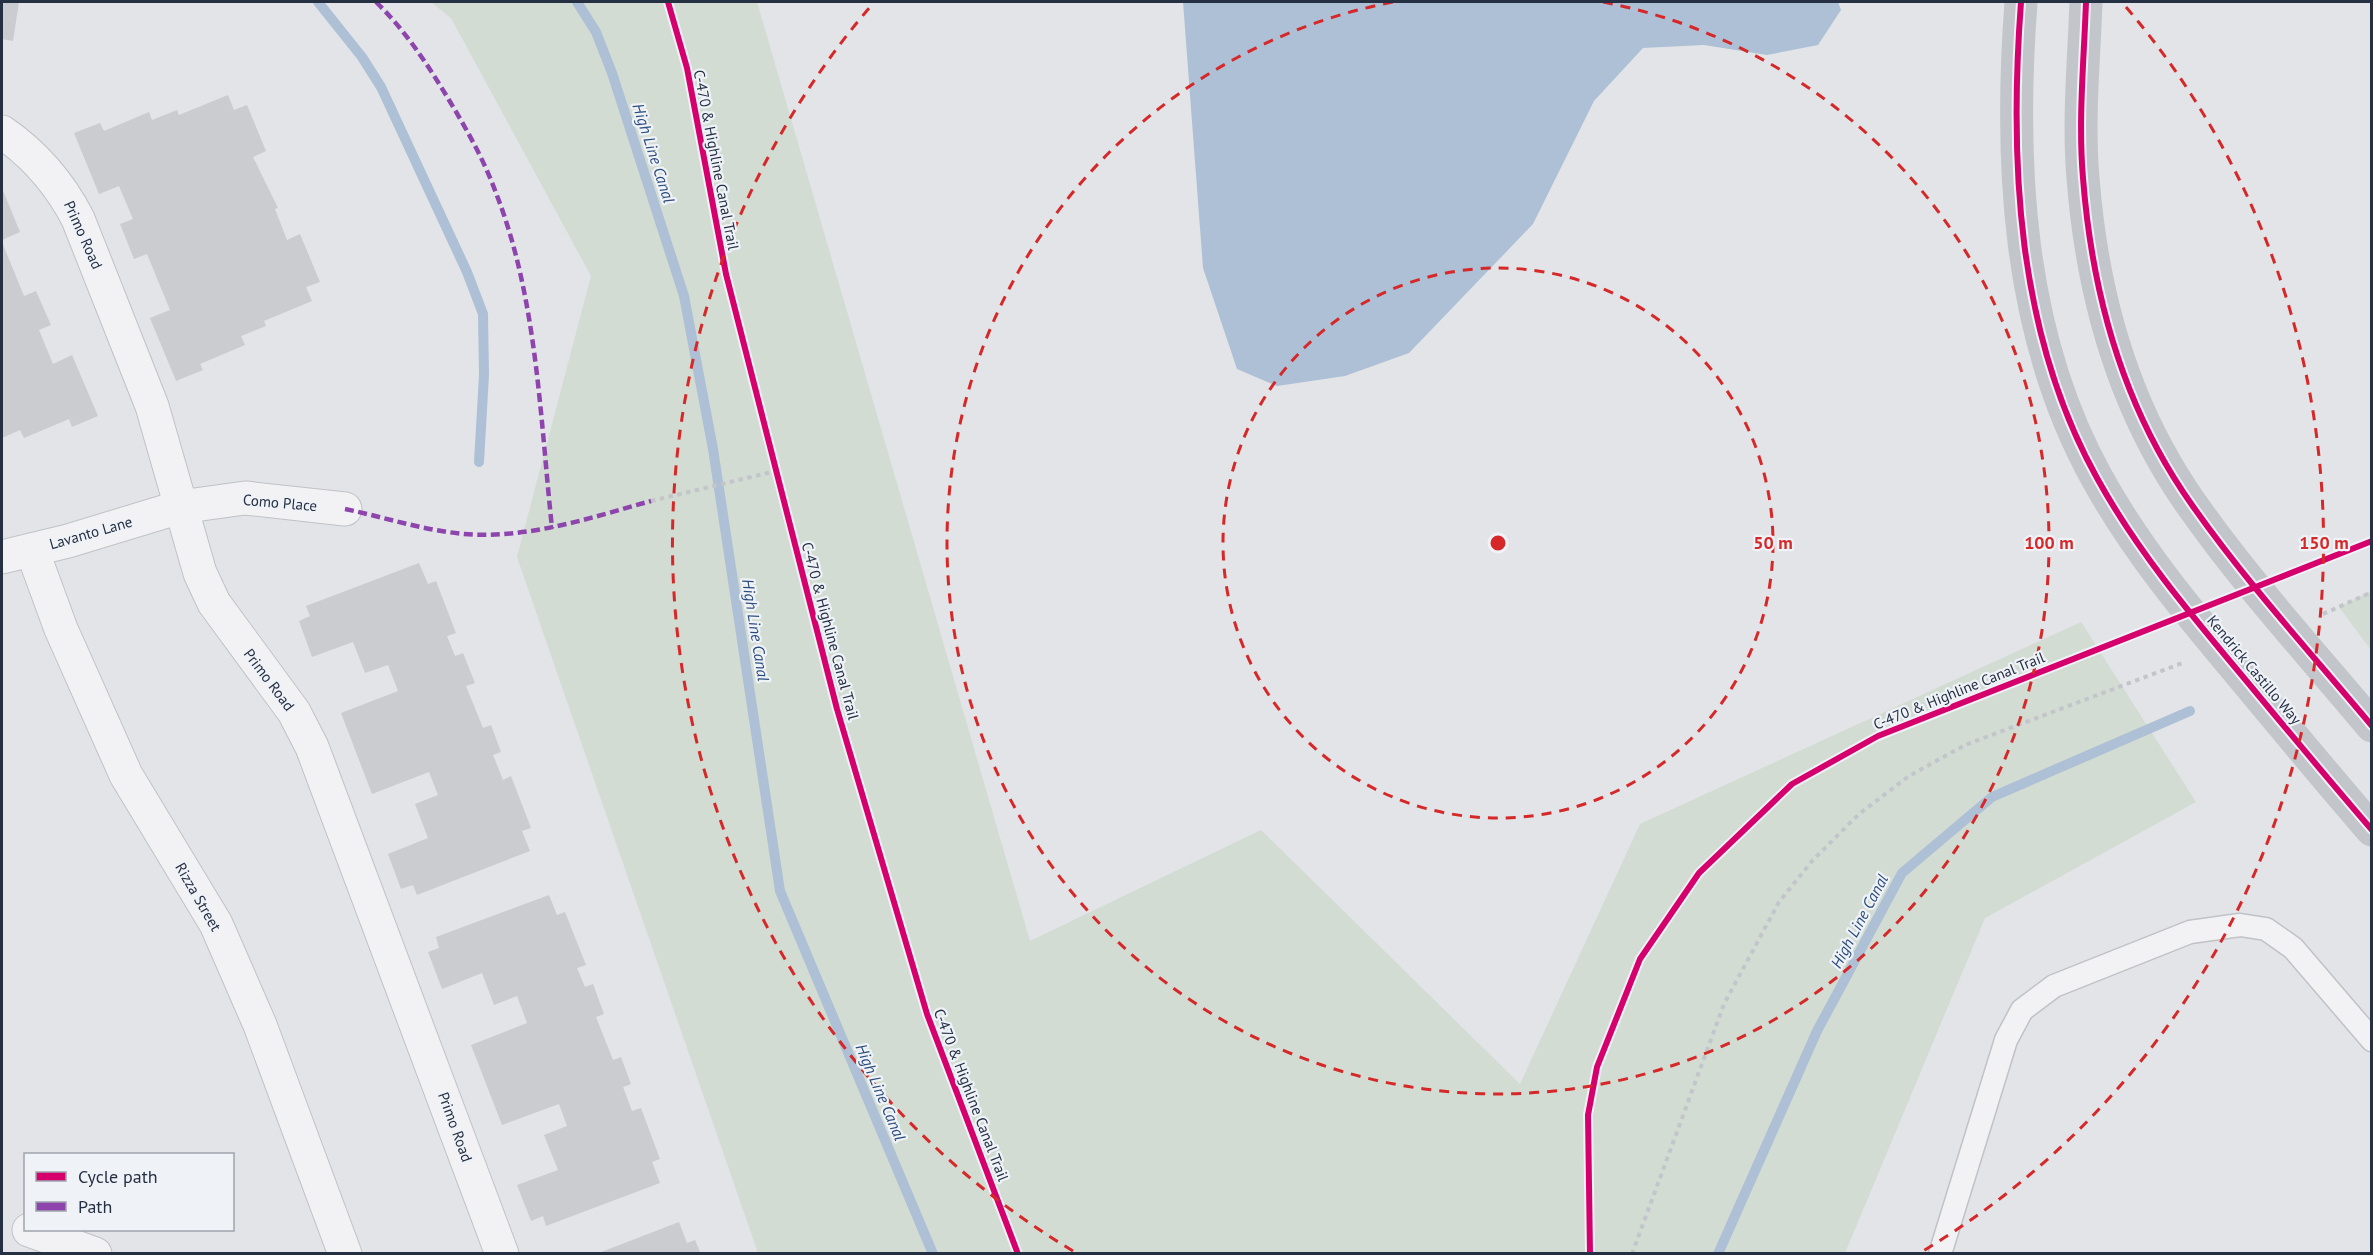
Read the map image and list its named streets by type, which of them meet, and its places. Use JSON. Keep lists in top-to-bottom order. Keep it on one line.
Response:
{"streets":{"main road":["Kendrick Castillo Way"],"street":["Primo Road","Como Place","Lavanto Lane","Rizza Street"],"cycle path":["C-470 & Highline Canal Trail"]},"crossings":[["Primo Road","Como Place"],["Primo Road","Lavanto Lane"],["Como Place","Lavanto Lane"],["Lavanto Lane","Rizza Street"]],"water":["High Line Canal"],"legend":["Cycle path","Path"],"rings":["50 m","100 m","150 m"]}
